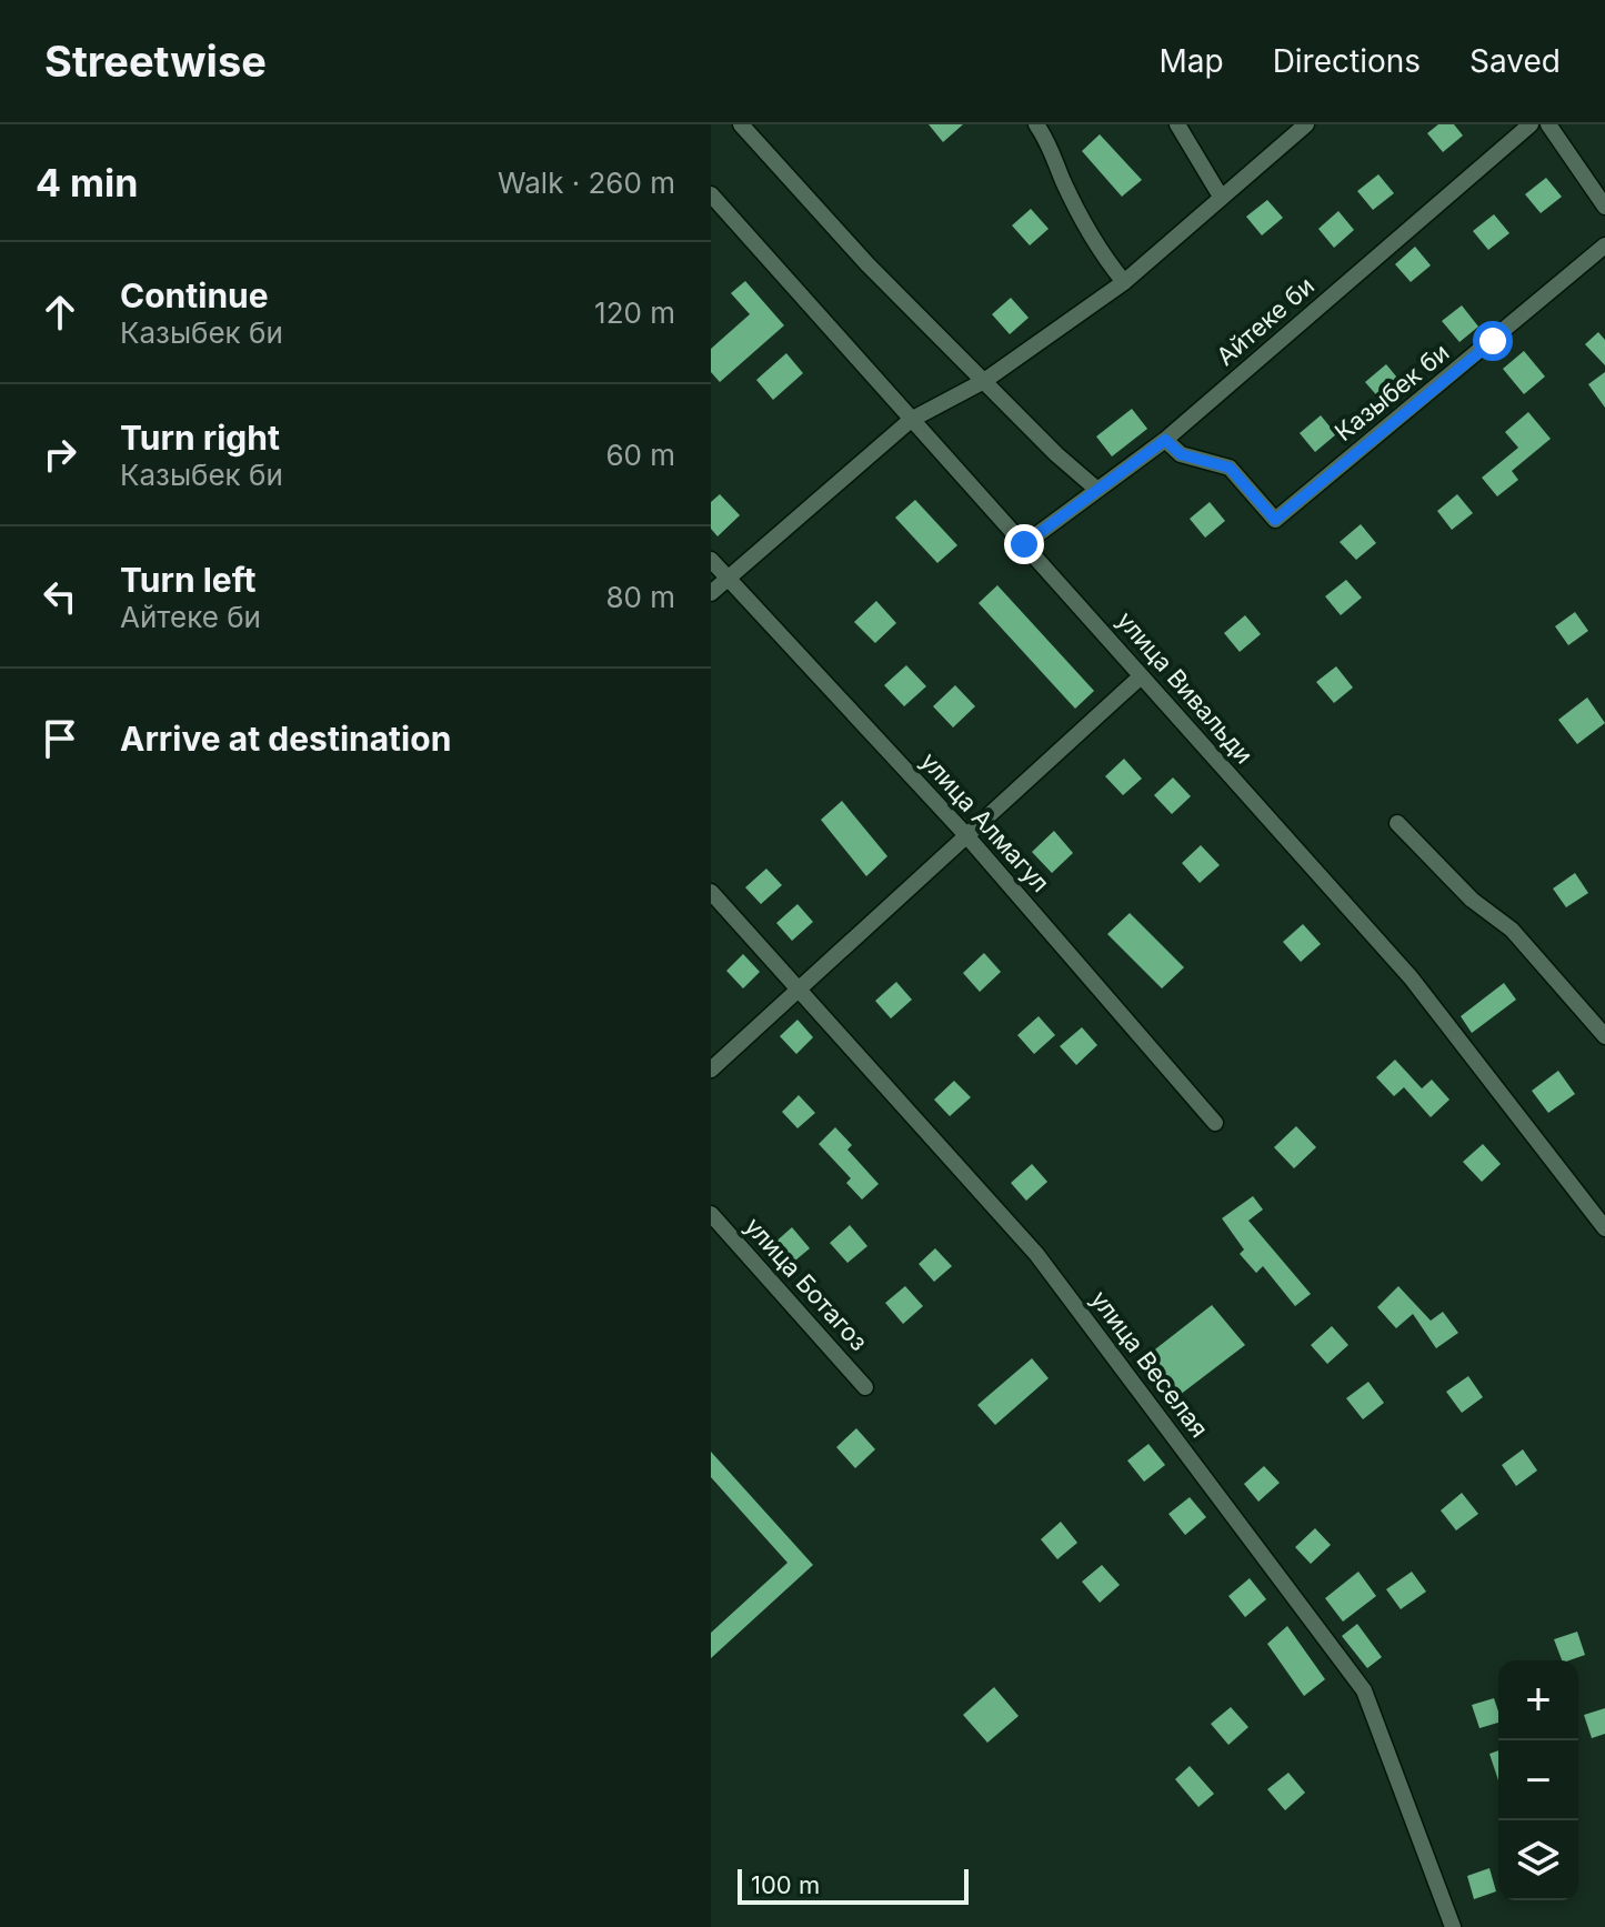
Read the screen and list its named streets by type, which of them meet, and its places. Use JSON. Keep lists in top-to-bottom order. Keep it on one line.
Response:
{"streets":{"street":["Айтеке би","Казыбек би","улица Вивальди","улица Алмагул","улица Ботагоз","улица Веселая"]},"crossings":[["Айтеке би","Казыбек би"],["Айтеке би","улица Вивальди"]],"scale_bar":"100 m","page":{"header":"Streetwise","nav":["Map","Directions","Saved"],"heading":["4 min","Walk · 260 m"],"list":[["Continue","Казыбек би","120 m"],["Turn right","Казыбек би","60 m"],["Turn left","Айтеке би","80 m"],"Arrive at destination"],"map_buttons":["+","−"],"scale":"100 m"}}
